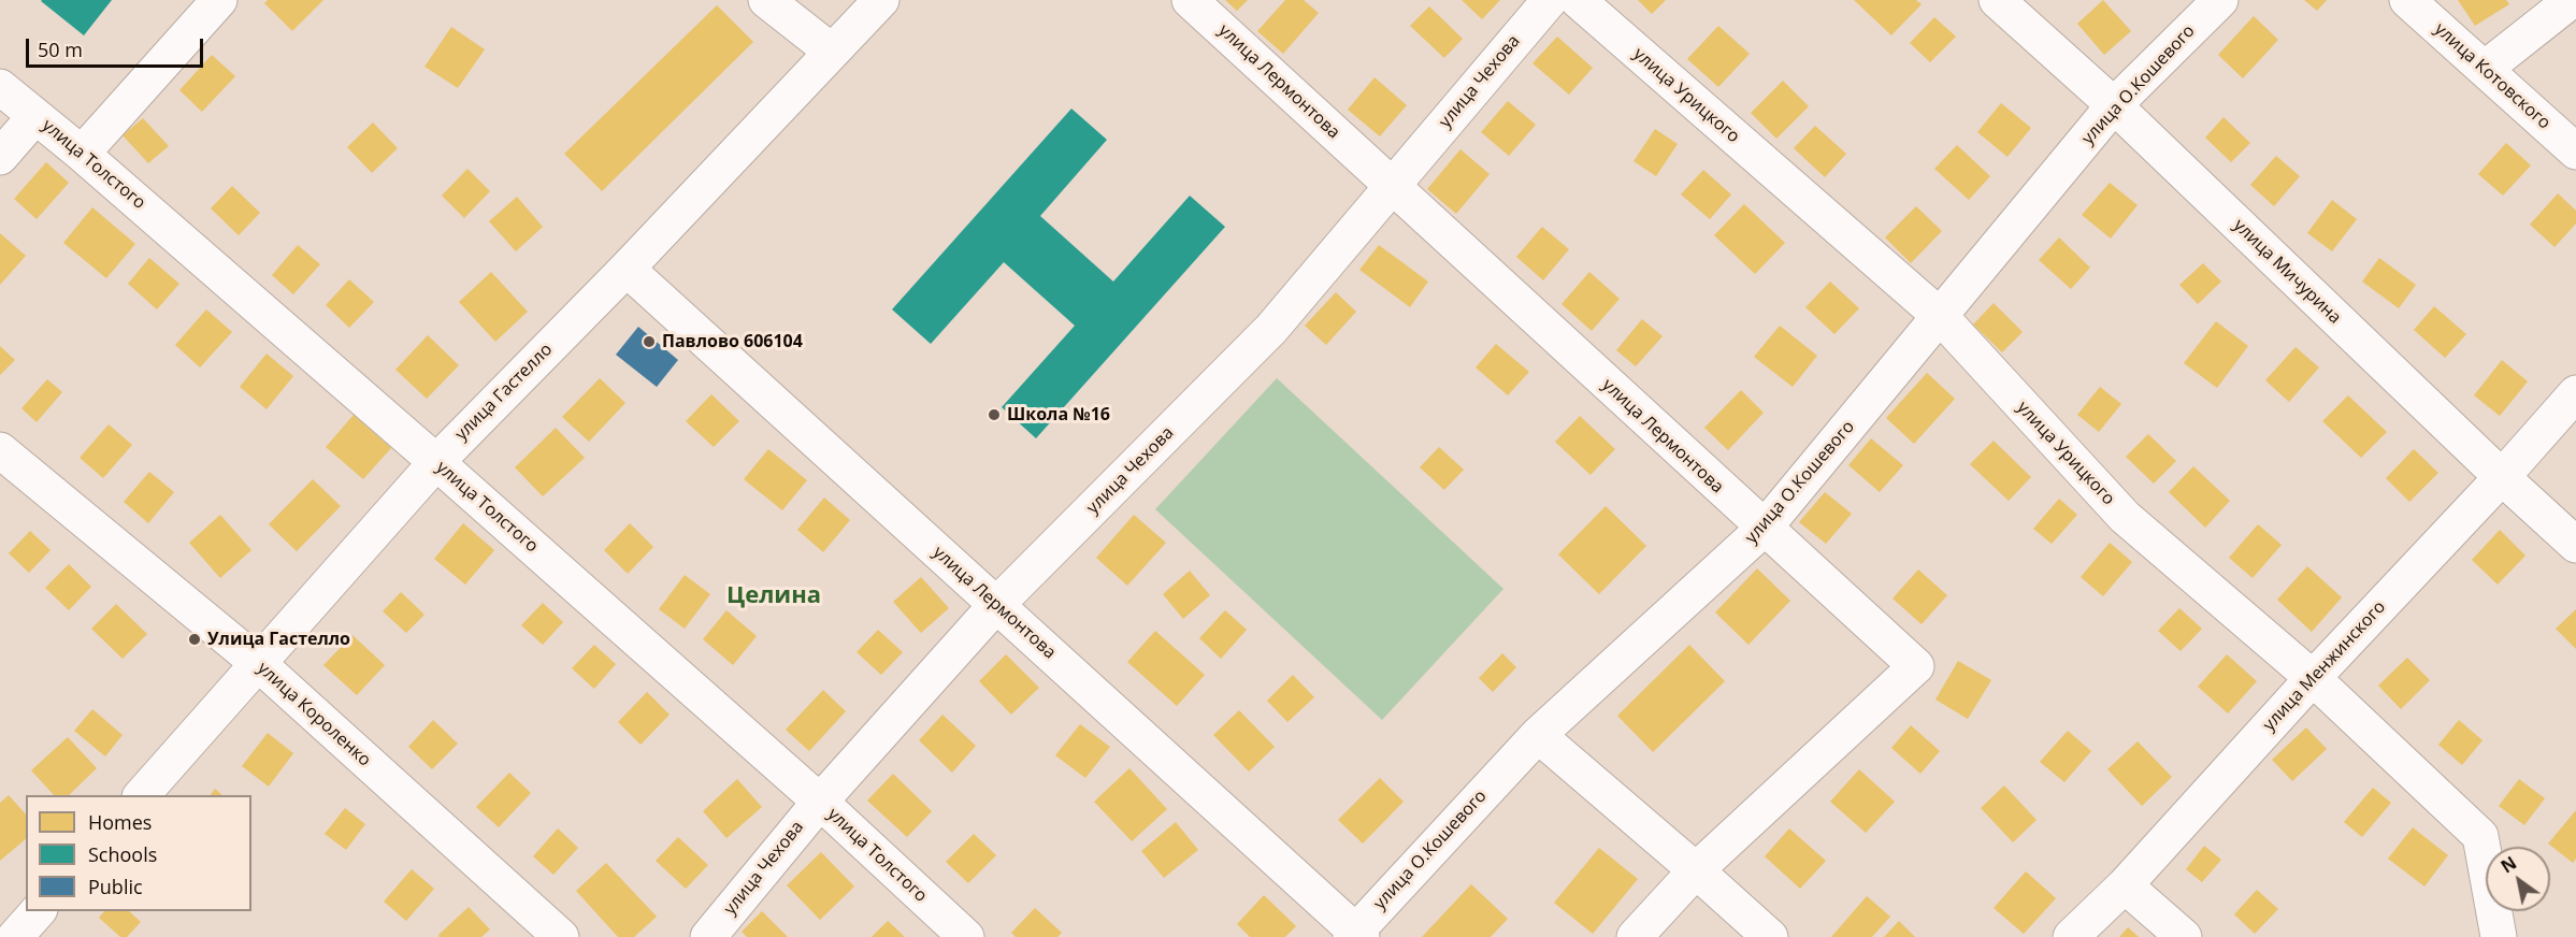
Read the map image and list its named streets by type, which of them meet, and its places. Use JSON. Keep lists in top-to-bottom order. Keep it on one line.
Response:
{"streets":{"street":["улица Котовского","улица Лермонтова","улица Чехова","улица О.Кошевого","улица Урицкого","улица Толстого","улица Мичурина","улица Гастелло","улица Менжинского","улица Короленко"]},"crossings":[["улица Лермонтова","улица Чехова"],["улица Лермонтова","улица О.Кошевого"],["улица Лермонтова","улица Гастелло"],["улица Чехова","улица Толстого"],["улица О.Кошевого","улица Урицкого"],["улица О.Кошевого","улица Мичурина"],["улица Урицкого","улица Менжинского"],["улица Толстого","улица Гастелло"],["улица Мичурина","улица Менжинского"],["улица Гастелло","улица Короленко"]],"districts":["Целина"],"places":["Павлово 606104","Школа №16","Улица Гастелло"],"legend":["Homes","Schools","Public"],"scale_bar":"50 m","north":"top left"}
